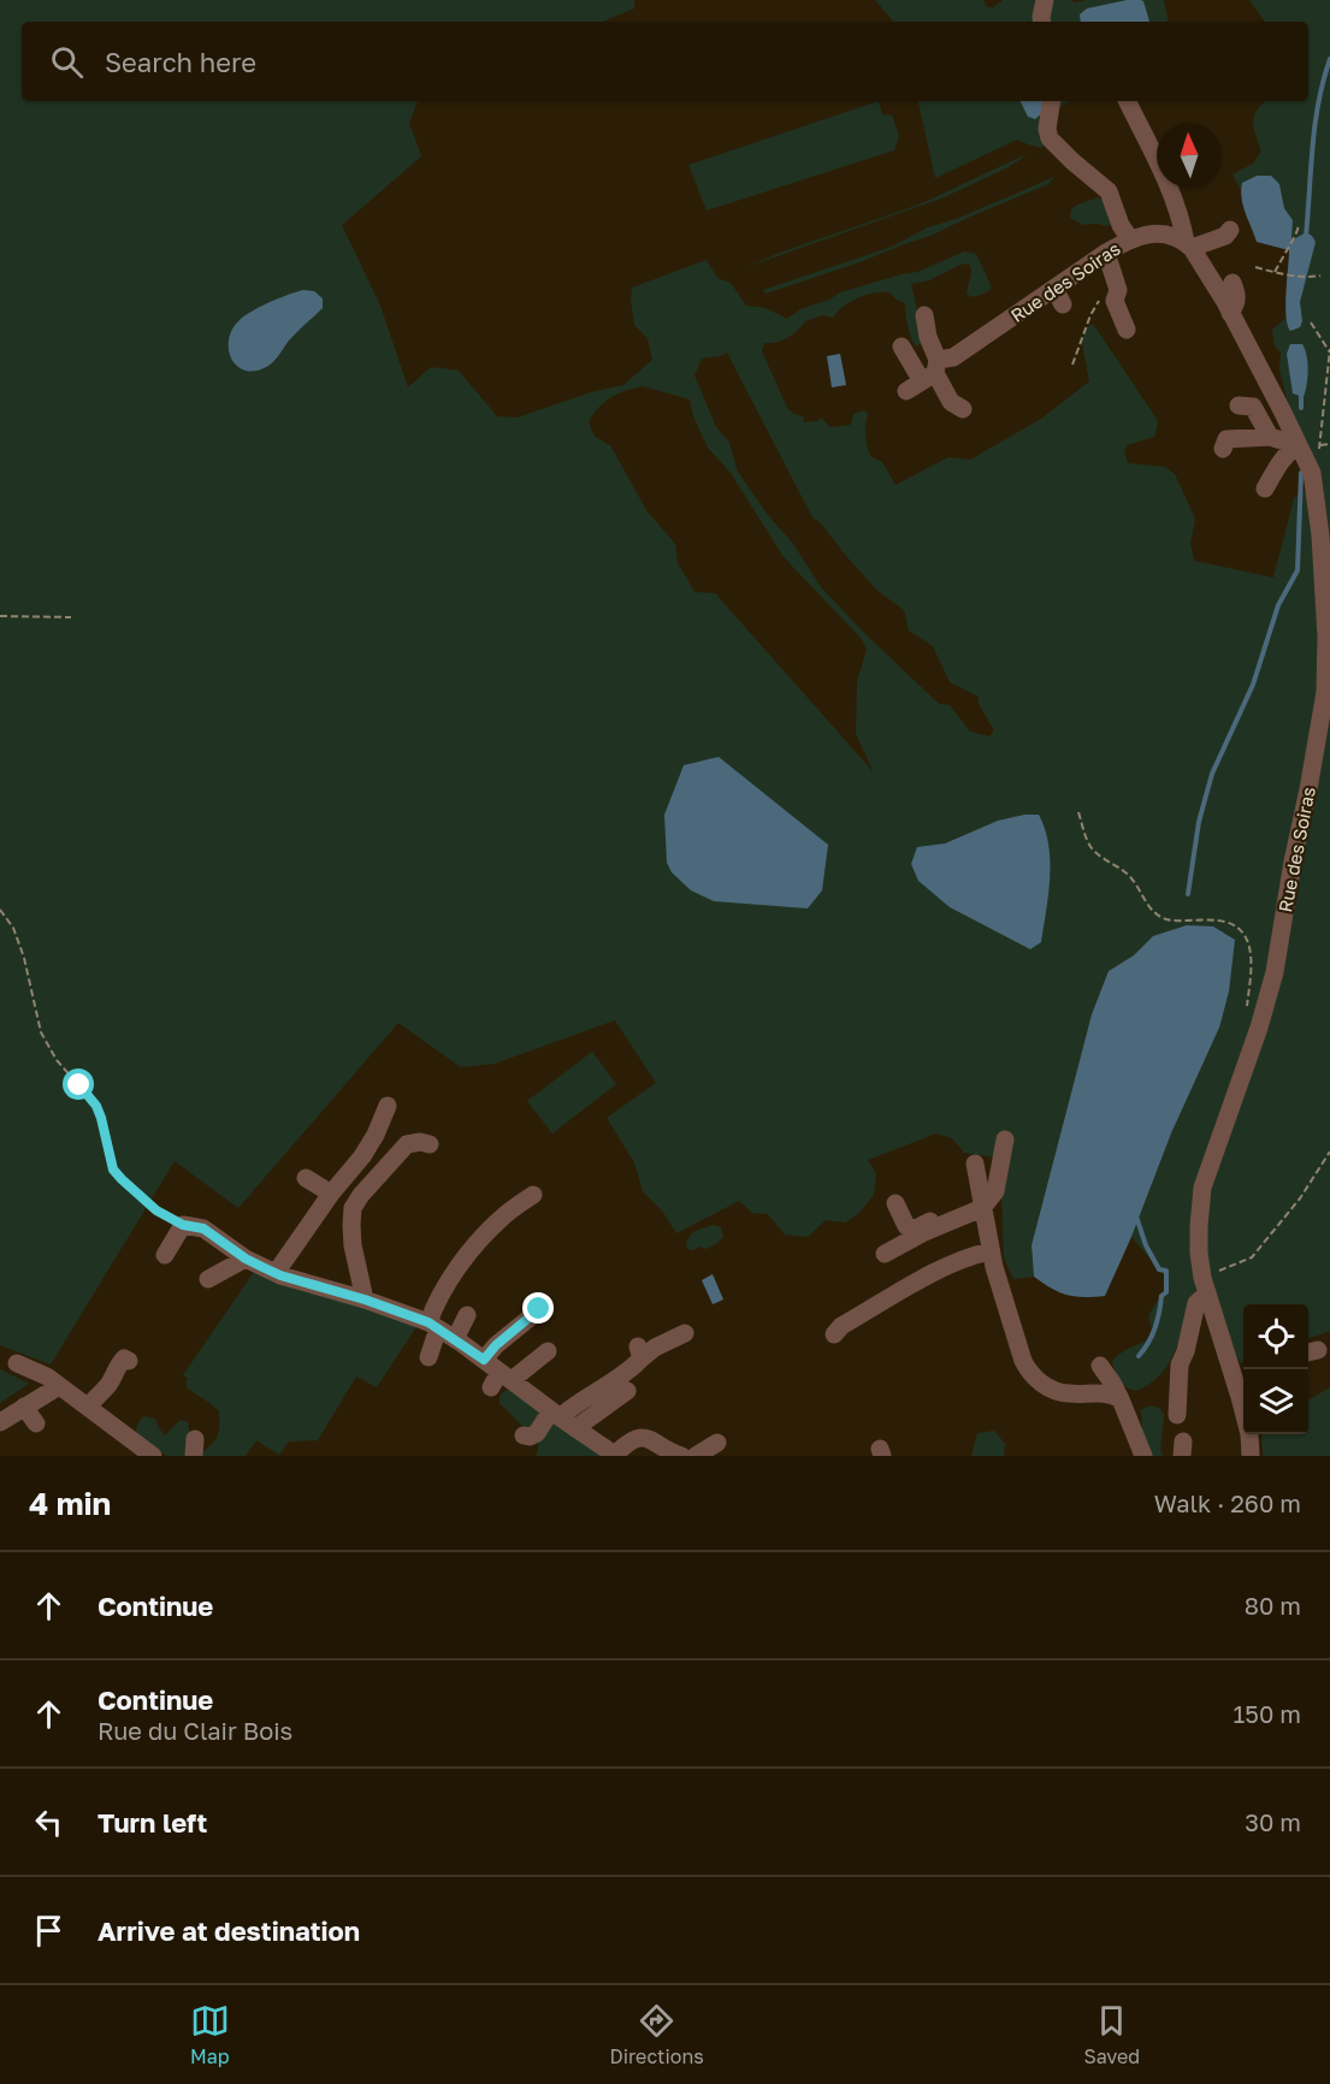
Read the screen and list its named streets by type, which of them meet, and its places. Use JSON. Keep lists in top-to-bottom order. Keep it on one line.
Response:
{"streets":{"street":["Rue des Soiras"]},"north":"top","page":{"search":"Search here","heading":["4 min","Walk · 260 m"],"list":[["Continue","80 m"],["Continue","Rue du Clair Bois","150 m"],["Turn left","30 m"],"Arrive at destination"],"nav":["Map","Directions","Saved"]}}
